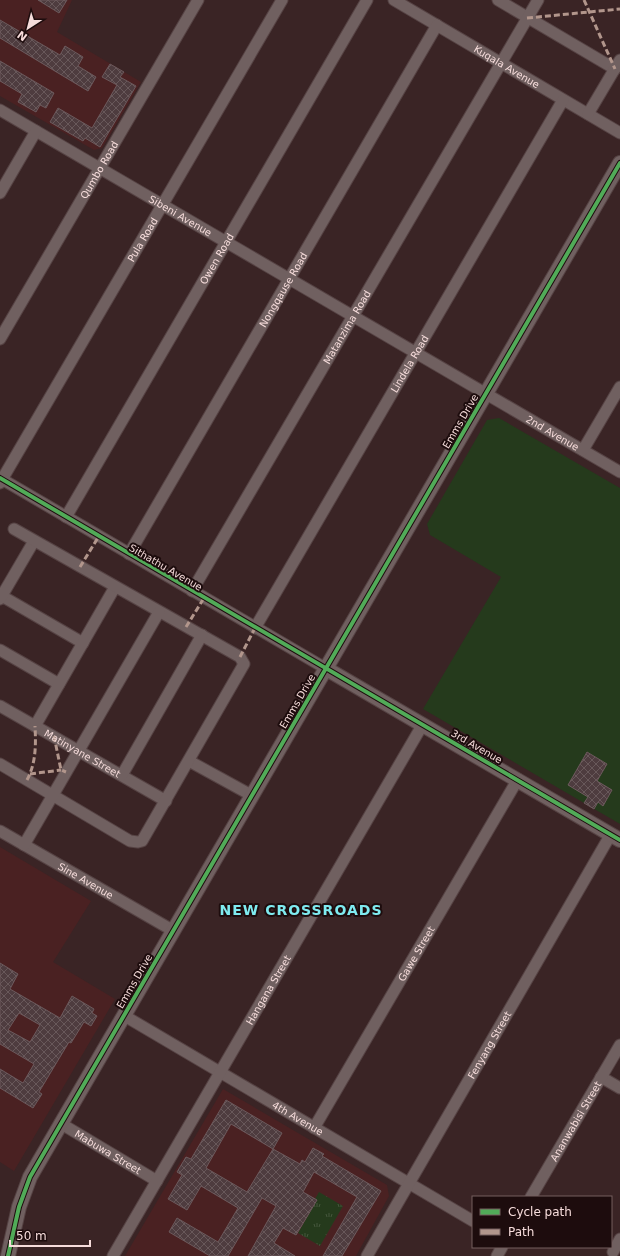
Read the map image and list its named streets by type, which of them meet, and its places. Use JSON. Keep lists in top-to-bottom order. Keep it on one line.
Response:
{"streets":{"street":["Kuqala Avenue","Qumbo Road","Sibeni Avenue","Pula Road","Owen Road","Nongqause Road","Matanzima Road","Lindela Road","Emms Drive","2nd Avenue","Sithathu Avenue","3rd Avenue","Matinyane Street","Sine Avenue","Gawe Street","Hangana Street","Fenyang Street","4th Avenue","Ananwabisi Street","Mabuwa Street"]},"crossings":[["Kuqala Avenue","Nongqause Road"],["Kuqala Avenue","Matanzima Road"],["Kuqala Avenue","Lindela Road"],["Qumbo Road","Sibeni Avenue"],["Sibeni Avenue","Pula Road"],["Sibeni Avenue","Owen Road"],["Sibeni Avenue","Nongqause Road"],["Sibeni Avenue","Matanzima Road"],["Sibeni Avenue","Lindela Road"],["Sibeni Avenue","Emms Drive"],["Sibeni Avenue","2nd Avenue"],["Pula Road","Sithathu Avenue"],["Owen Road","Sithathu Avenue"],["Nongqause Road","Sithathu Avenue"],["Matanzima Road","Sithathu Avenue"],["Lindela Road","Sithathu Avenue"],["Emms Drive","2nd Avenue"],["Emms Drive","Sithathu Avenue"],["Emms Drive","3rd Avenue"],["Emms Drive","Sine Avenue"],["Emms Drive","4th Avenue"],["Emms Drive","Mabuwa Street"],["Sithathu Avenue","3rd Avenue"],["3rd Avenue","Gawe Street"],["3rd Avenue","Hangana Street"],["3rd Avenue","Fenyang Street"],["Gawe Street","4th Avenue"],["Hangana Street","4th Avenue"],["Hangana Street","Mabuwa Street"],["Fenyang Street","4th Avenue"]],"districts":["NEW CROSSROADS"],"legend":["Cycle path","Path"],"scale_bar":"50 m","north":"bottom left"}
